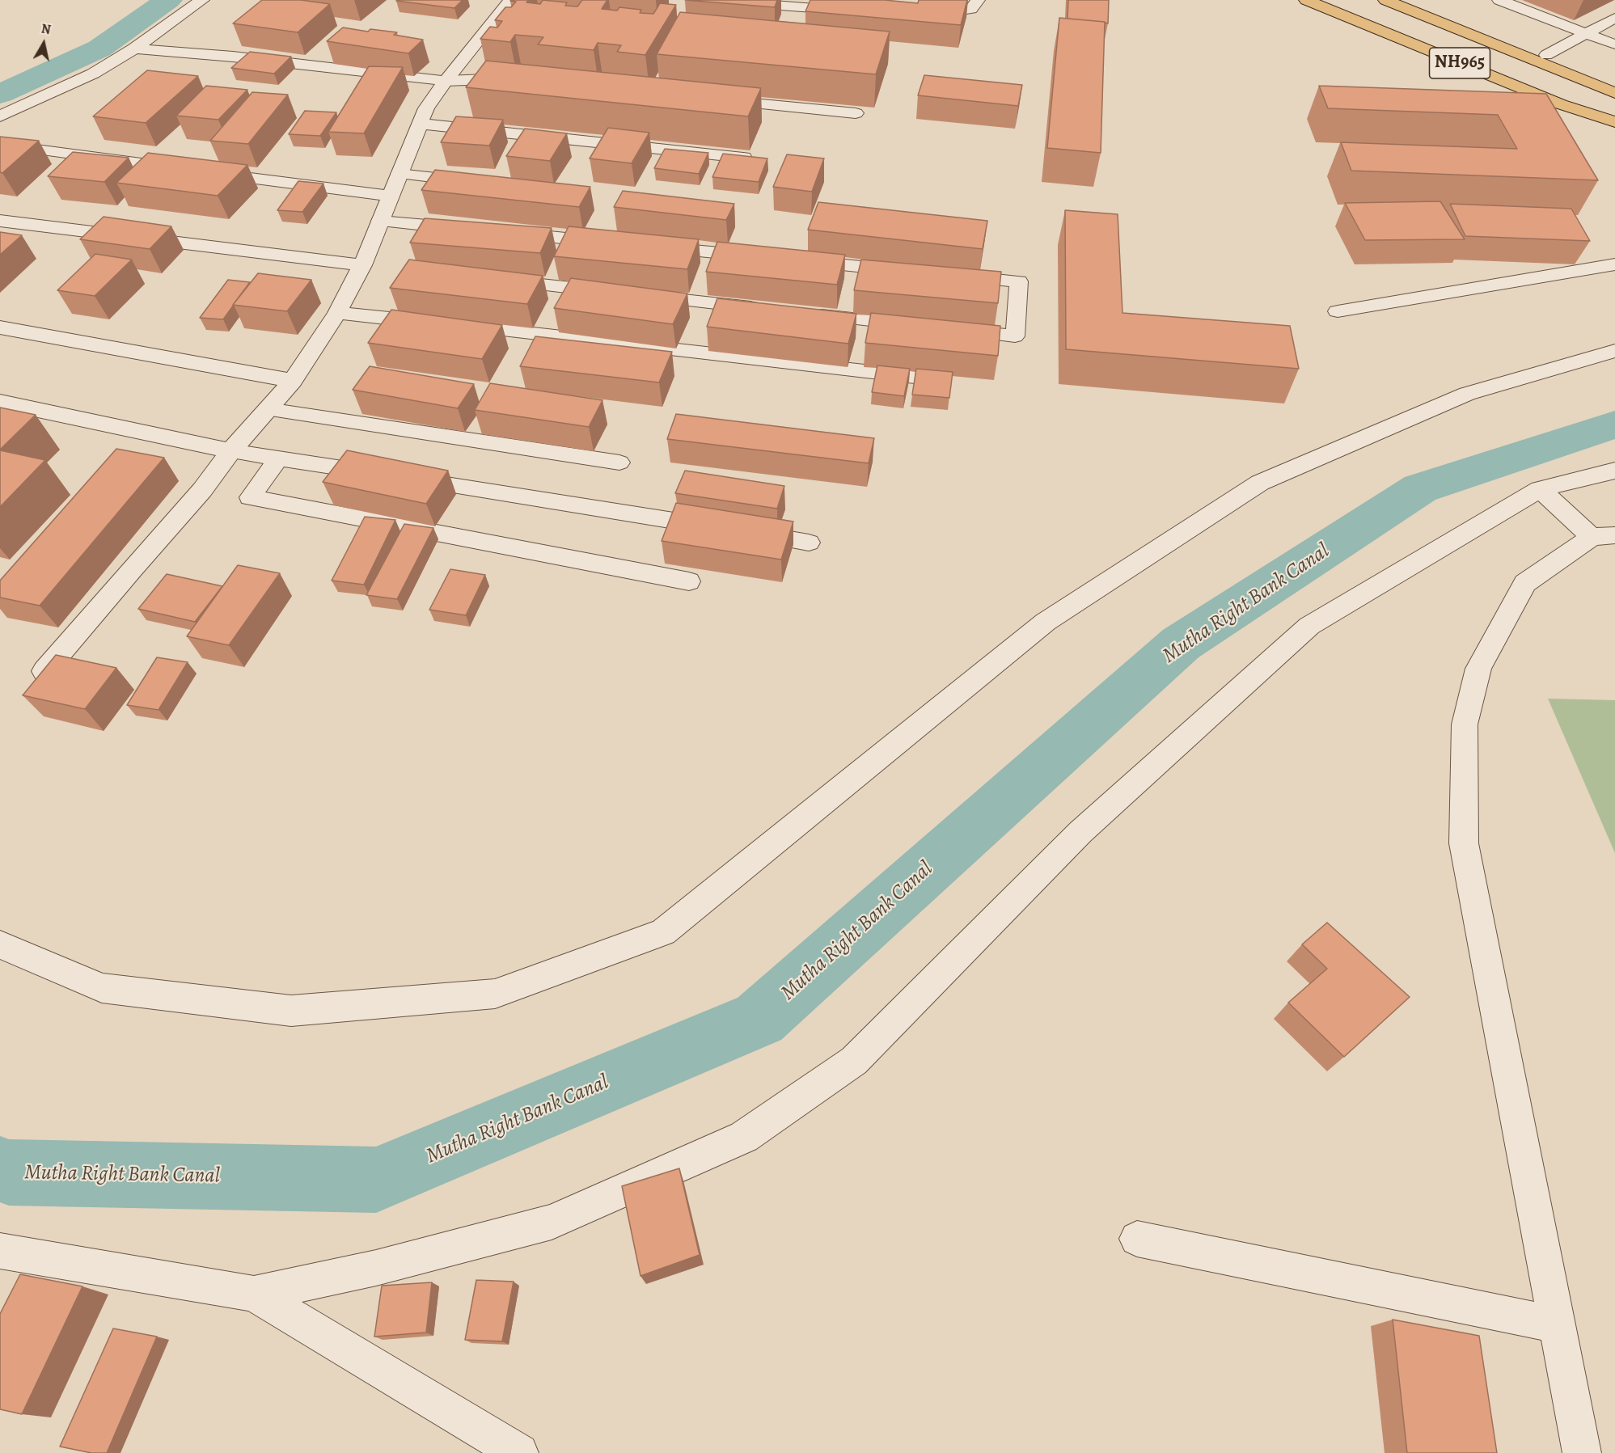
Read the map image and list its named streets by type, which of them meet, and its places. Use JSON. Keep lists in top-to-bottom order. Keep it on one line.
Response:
{"streets":{"highway":["NH965"]},"water":["Mutha Right Bank Canal"],"north":"top"}
